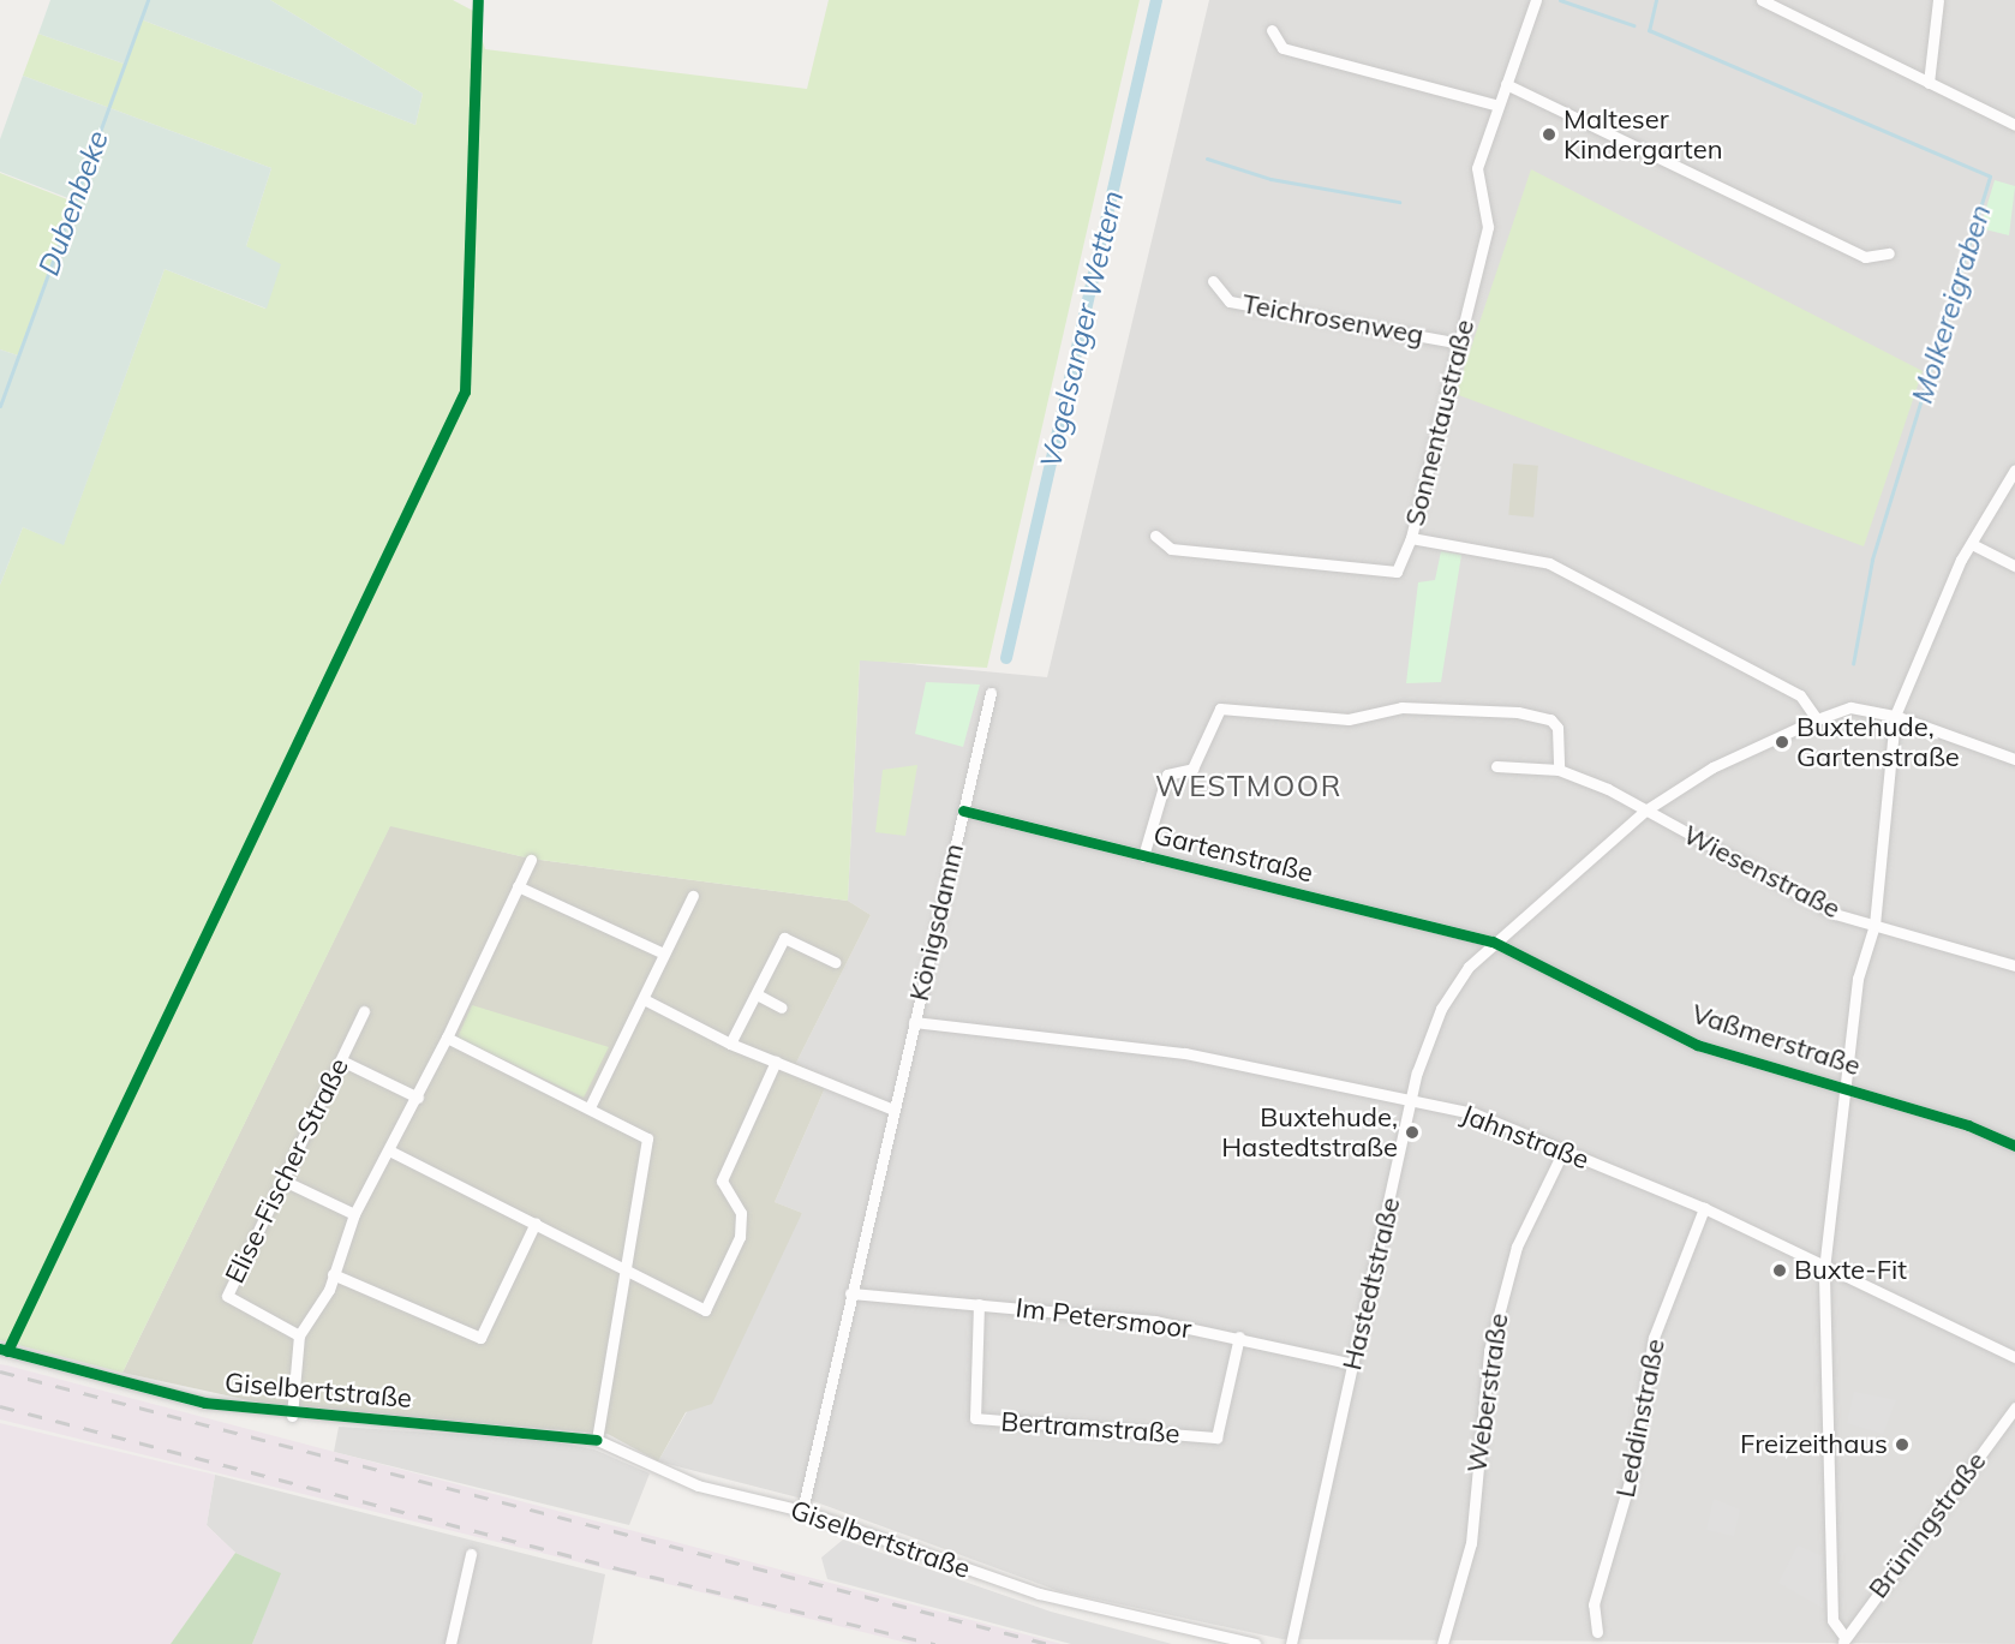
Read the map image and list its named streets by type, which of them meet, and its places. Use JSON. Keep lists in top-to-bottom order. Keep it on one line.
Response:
{"streets":{"street":["Teichrosenweg","Sonnentaustraße","Gartenstraße","Wiesenstraße","Königsdamm","Vaßmerstraße","Jahnstraße","Elise-Fischer-Straße","Hastedtstraße","Im Petersmoor","Giselbertstraße","Weberstraße","Leddinstraße","Bertramstraße","Brüningstraße"]},"crossings":[["Teichrosenweg","Sonnentaustraße"],["Gartenstraße","Königsdamm"],["Gartenstraße","Vaßmerstraße"],["Gartenstraße","Hastedtstraße"],["Königsdamm","Jahnstraße"],["Königsdamm","Im Petersmoor"],["Königsdamm","Giselbertstraße"],["Vaßmerstraße","Hastedtstraße"],["Jahnstraße","Hastedtstraße"],["Jahnstraße","Weberstraße"],["Jahnstraße","Leddinstraße"],["Hastedtstraße","Im Petersmoor"],["Im Petersmoor","Bertramstraße"]],"districts":["WESTMOOR"],"water":["Dubenbeke","Molkereigraben","Vogelsanger Wettern"],"places":["Malteser Kindergarten","Buxtehude, Gartenstraße","Buxtehude, Hastedtstraße","Buxte-Fit","Freizeithaus"]}
